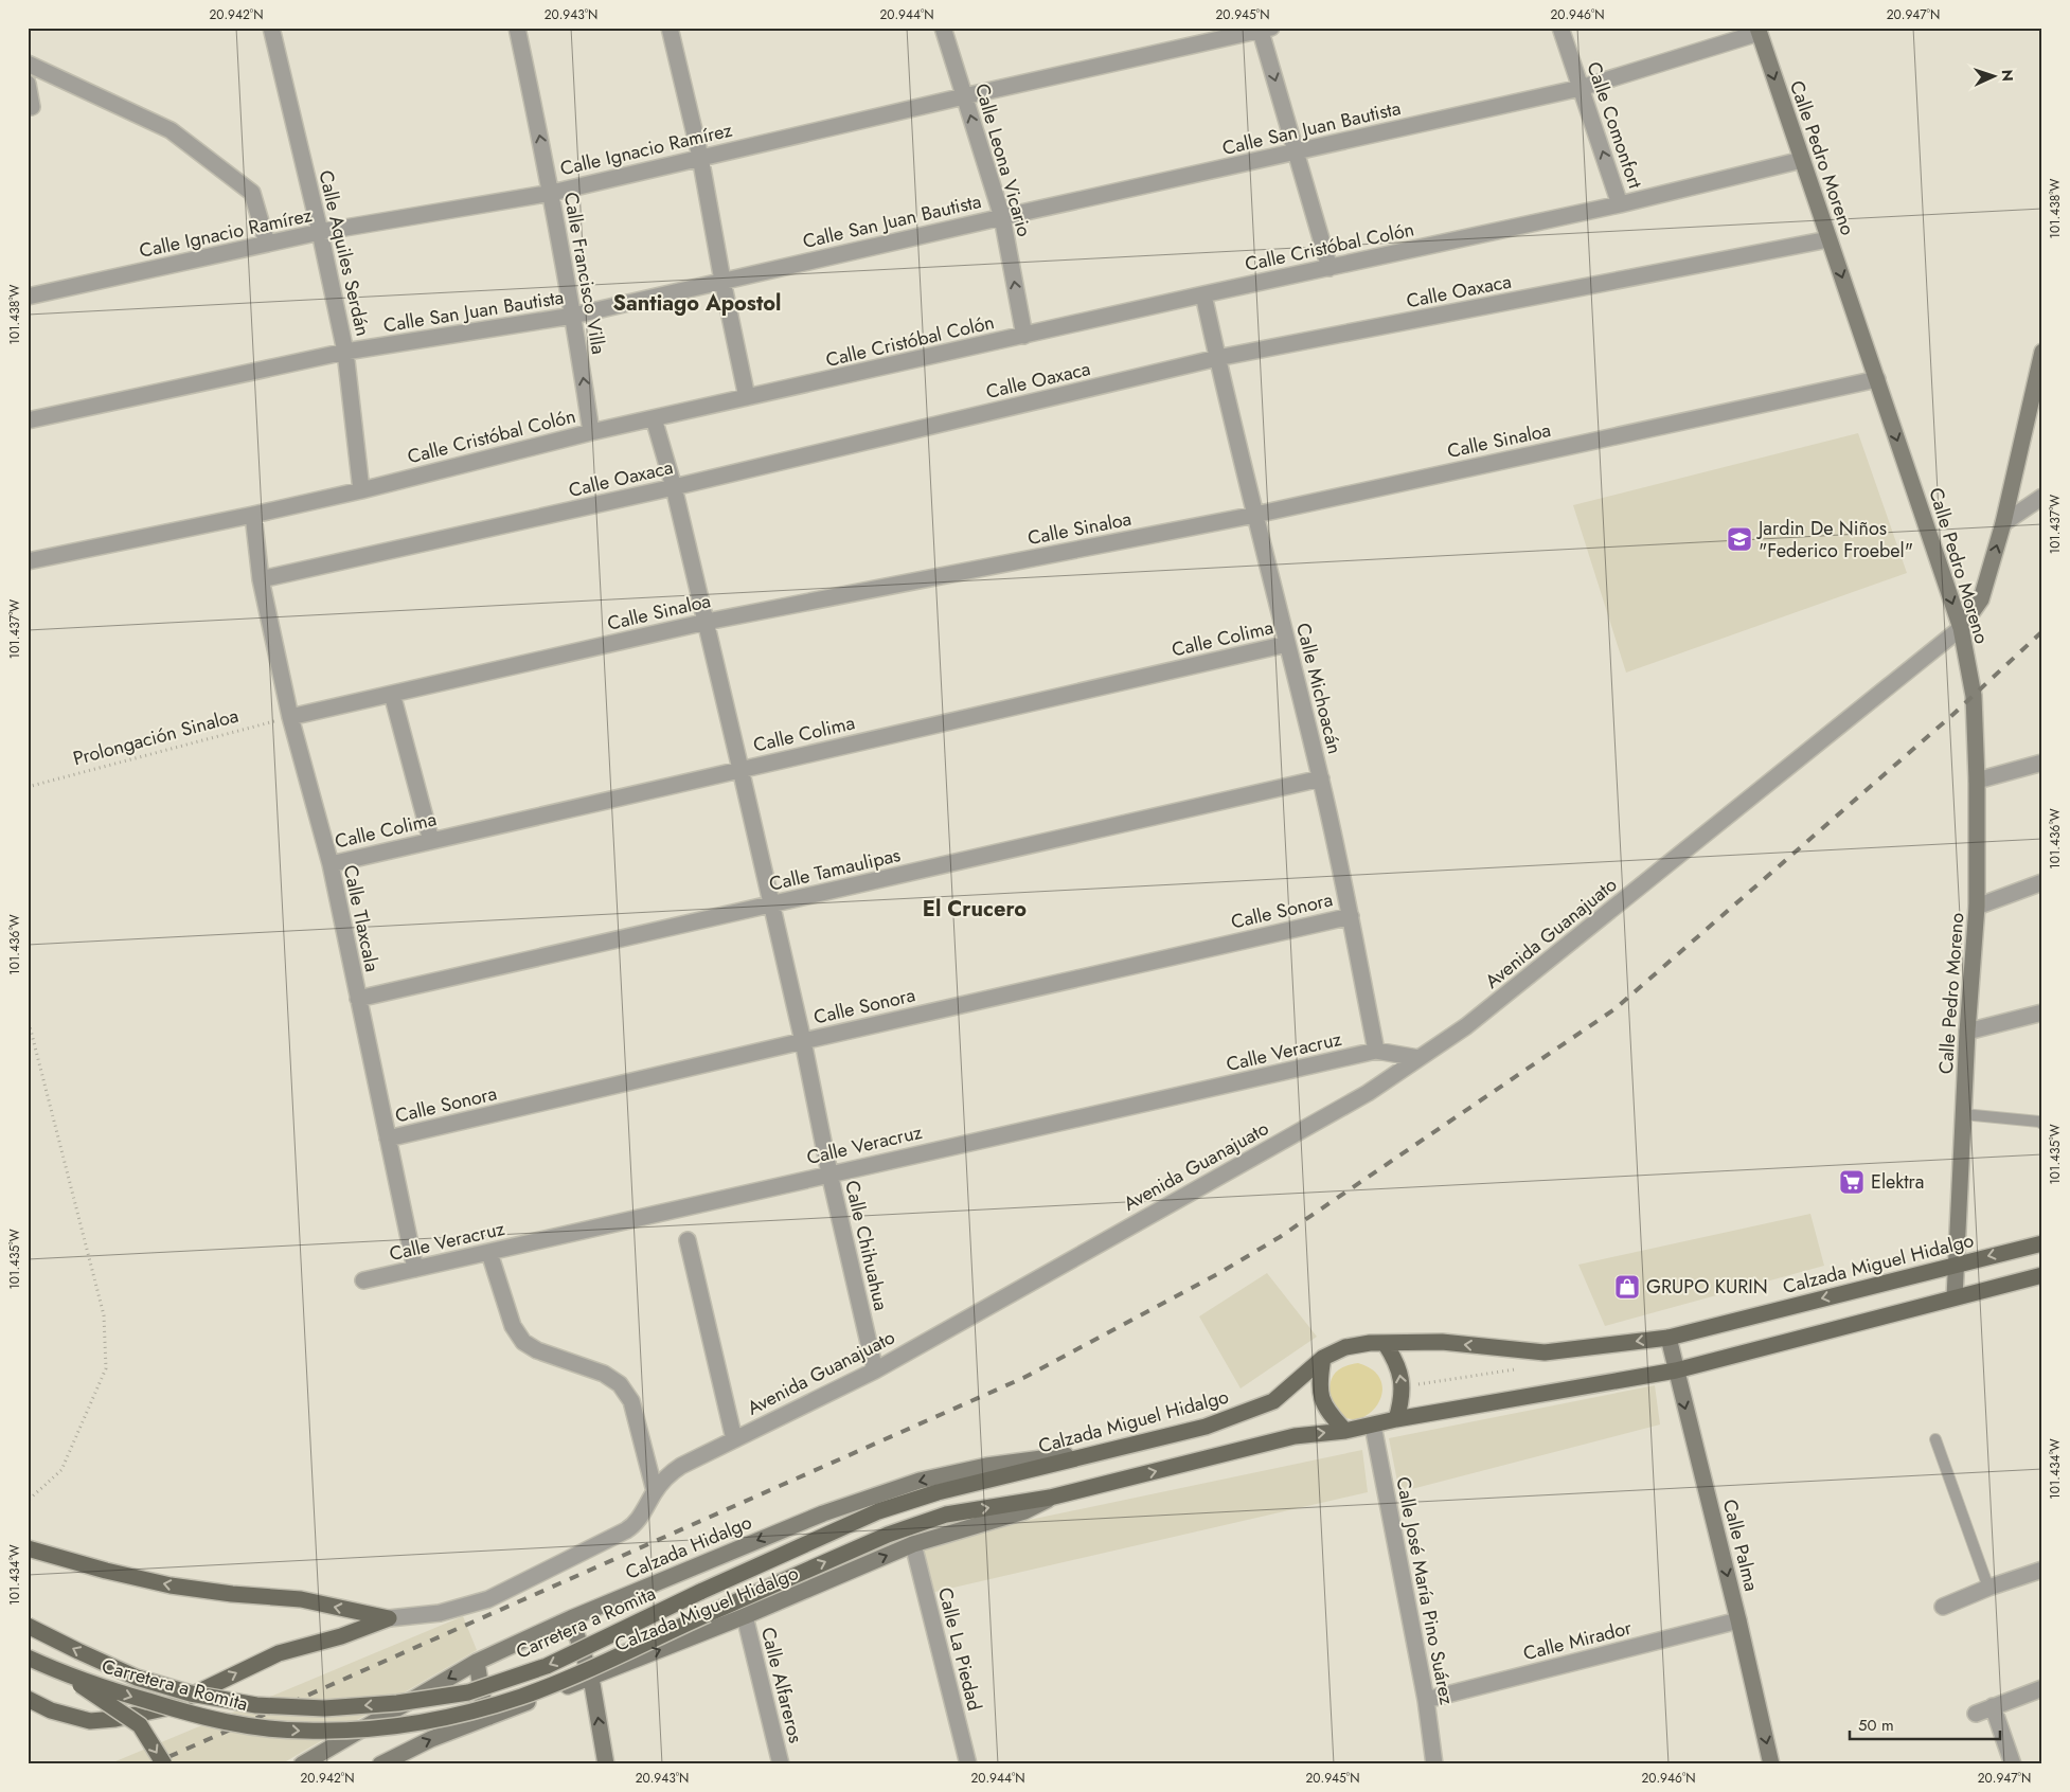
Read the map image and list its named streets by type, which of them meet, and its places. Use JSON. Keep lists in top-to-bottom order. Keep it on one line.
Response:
{"streets":{"main road":["Calzada Miguel Hidalgo","Carretera a Romita"],"street":["Calle Comonfort","Calle San Juan Bautista","Calle Ignacio Ramírez","Calle Pedro Moreno","Calle Leona Vicario","Calle Cristóbal Colón","Calle Aquiles Serdán","Calle Francisco Villa","Calle Oaxaca","Calle Sinaloa","Calle Colima","Calle Michoacán","Calle Tamaulipas","Calle Sonora","Calle Tlaxcala","Avenida Guanajuato","Calle Veracruz","Calle Chihuahua","Calle Palma","Calzada Hidalgo","Calle José María Pino Suárez","Calle Mirador","Calle La Piedad","Calle Alfareros"],"path":["Prolongación Sinaloa"]},"crossings":[["Calle Comonfort","Calle San Juan Bautista"],["Calle Comonfort","Calle Cristóbal Colón"],["Calle San Juan Bautista","Calle Pedro Moreno"],["Calle San Juan Bautista","Calle Leona Vicario"],["Calle San Juan Bautista","Calle Aquiles Serdán"],["Calle San Juan Bautista","Calle Francisco Villa"],["Calle Ignacio Ramírez","Calle Leona Vicario"],["Calle Ignacio Ramírez","Calle Aquiles Serdán"],["Calle Ignacio Ramírez","Calle Francisco Villa"],["Calle Pedro Moreno","Calle Cristóbal Colón"],["Calle Pedro Moreno","Calle Oaxaca"],["Calle Pedro Moreno","Calle Sinaloa"],["Calle Pedro Moreno","Avenida Guanajuato"],["Calle Pedro Moreno","Calzada Miguel Hidalgo"],["Calle Leona Vicario","Calle Cristóbal Colón"],["Calle Cristóbal Colón","Calle Aquiles Serdán"],["Calle Cristóbal Colón","Calle Francisco Villa"],["Calle Cristóbal Colón","Calle Michoacán"],["Calle Cristóbal Colón","Calle Tlaxcala"],["Calle Cristóbal Colón","Calle Chihuahua"],["Calle Oaxaca","Calle Michoacán"],["Calle Oaxaca","Calle Tlaxcala"],["Calle Oaxaca","Calle Chihuahua"],["Calle Sinaloa","Calle Michoacán"],["Calle Sinaloa","Prolongación Sinaloa"],["Calle Sinaloa","Calle Tlaxcala"],["Calle Sinaloa","Calle Chihuahua"],["Calle Colima","Calle Michoacán"],["Calle Colima","Calle Tlaxcala"],["Calle Colima","Calle Chihuahua"],["Calle Michoacán","Calle Tamaulipas"],["Calle Michoacán","Calle Sonora"],["Calle Michoacán","Calle Veracruz"],["Prolongación Sinaloa","Calle Tlaxcala"],["Calle Tamaulipas","Calle Tlaxcala"],["Calle Tamaulipas","Calle Chihuahua"],["Calle Sonora","Calle Tlaxcala"],["Calle Sonora","Calle Chihuahua"],["Calle Tlaxcala","Calle Veracruz"],["Avenida Guanajuato","Calle Chihuahua"],["Calle Veracruz","Calle Chihuahua"],["Calzada Miguel Hidalgo","Calle Palma"],["Calzada Miguel Hidalgo","Calzada Hidalgo"],["Calzada Miguel Hidalgo","Calle José María Pino Suárez"],["Calzada Miguel Hidalgo","Carretera a Romita"],["Calzada Miguel Hidalgo","Calle La Piedad"],["Calzada Miguel Hidalgo","Calle Alfareros"],["Calle Palma","Calle Mirador"],["Calle José María Pino Suárez","Calle Mirador"]],"one_way":["Calle Comonfort","Calle Pedro Moreno","Calle Leona Vicario","Calle Francisco Villa","Calle Palma","Calzada Hidalgo"],"districts":["Santiago Apostol","El Crucero"],"places":{"school or university":["Jardin De Niños \"Federico Froebel\""],"supermarket":["Elektra"],"shop":["GRUPO KURIN"]},"scale_bar":"50 m","north":"right","coordinates":["20.942°N","20.943°N","20.944°N","20.945°N","20.946°N","20.947°N","101.438°W","101.437°W","101.436°W","101.435°W","101.434°W"]}
